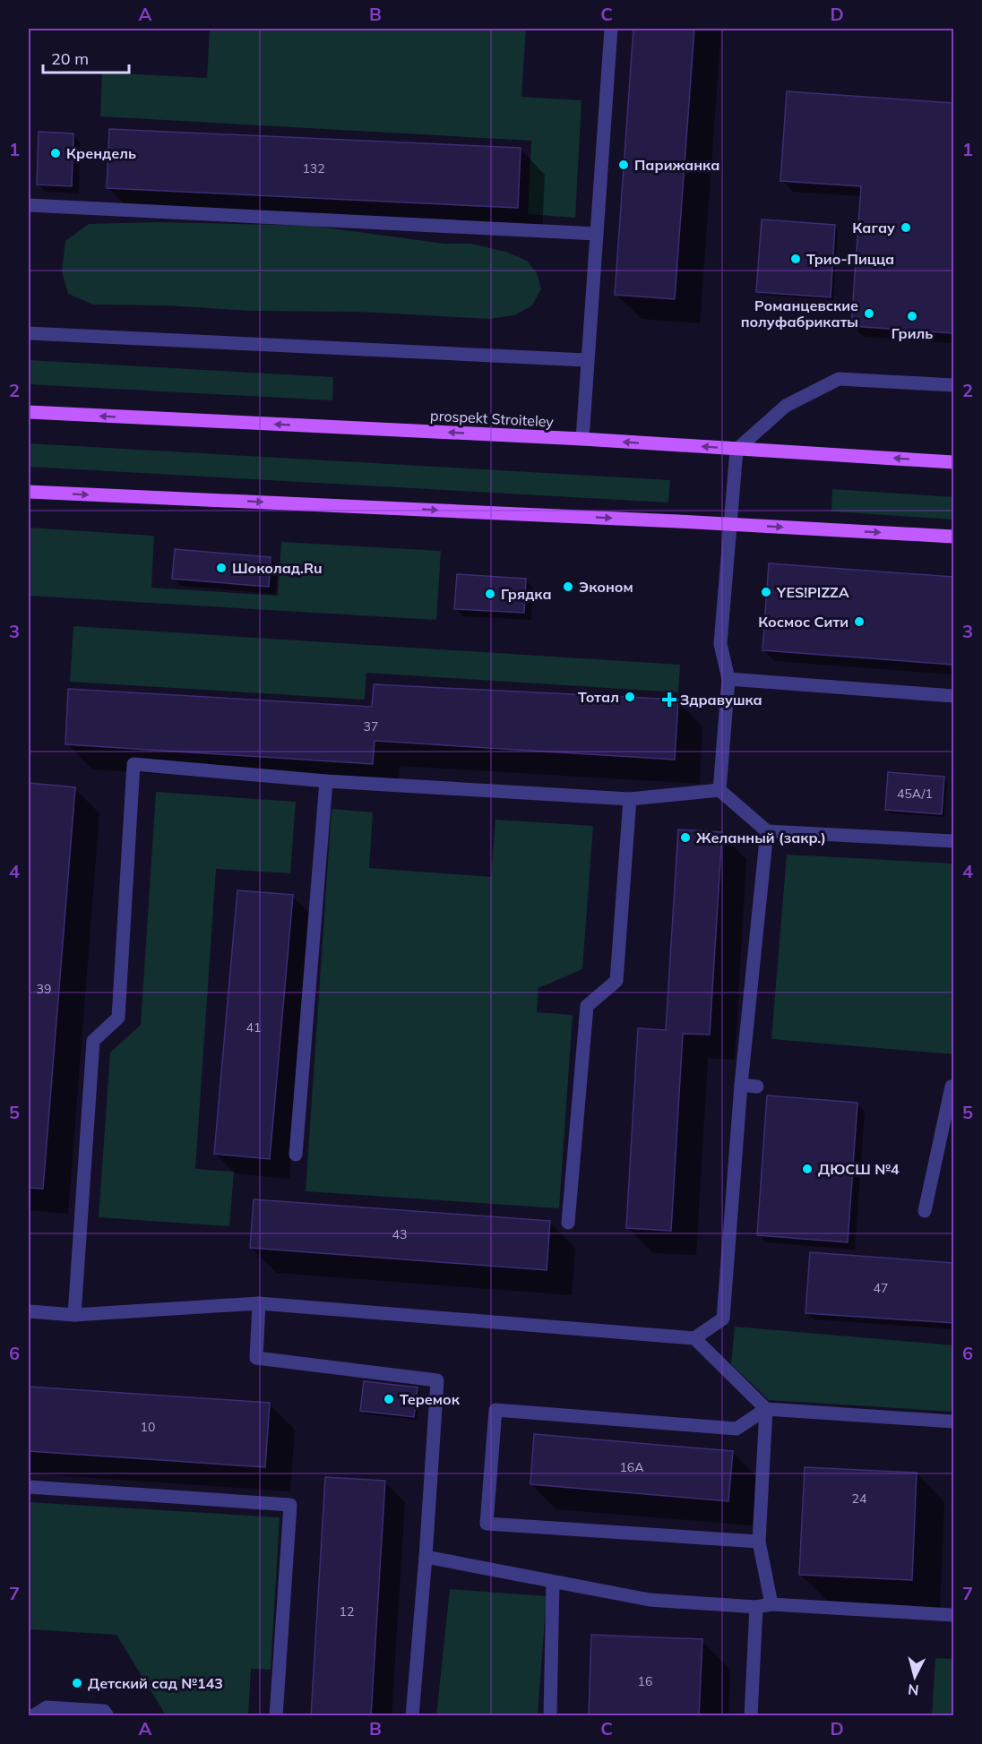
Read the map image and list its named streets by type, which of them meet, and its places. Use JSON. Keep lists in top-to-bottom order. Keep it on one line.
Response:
{"streets":{"main road":["prospekt Stroiteley"]},"places":{"other":["Крендель","Парижанка","Кагау","Трио-Пицца","Романцевские полуфабрикаты","Гриль","Шоколад.Ru","Эконом","YES!PIZZA","Грядка","Космос Сити","Тотал","Желанный (закр.)","ДЮСШ №4","Теремок","Детский сад №143"],"health":["Здравушка"]},"house_numbers":["132","37","45А/1","39","41","43","47","10","16А","24","12","16"],"scale_bar":"20 m","north":"bottom","grid":{"columns":["A","B","C","D"],"rows":["1","2","3","4","5","6","7"]}}
